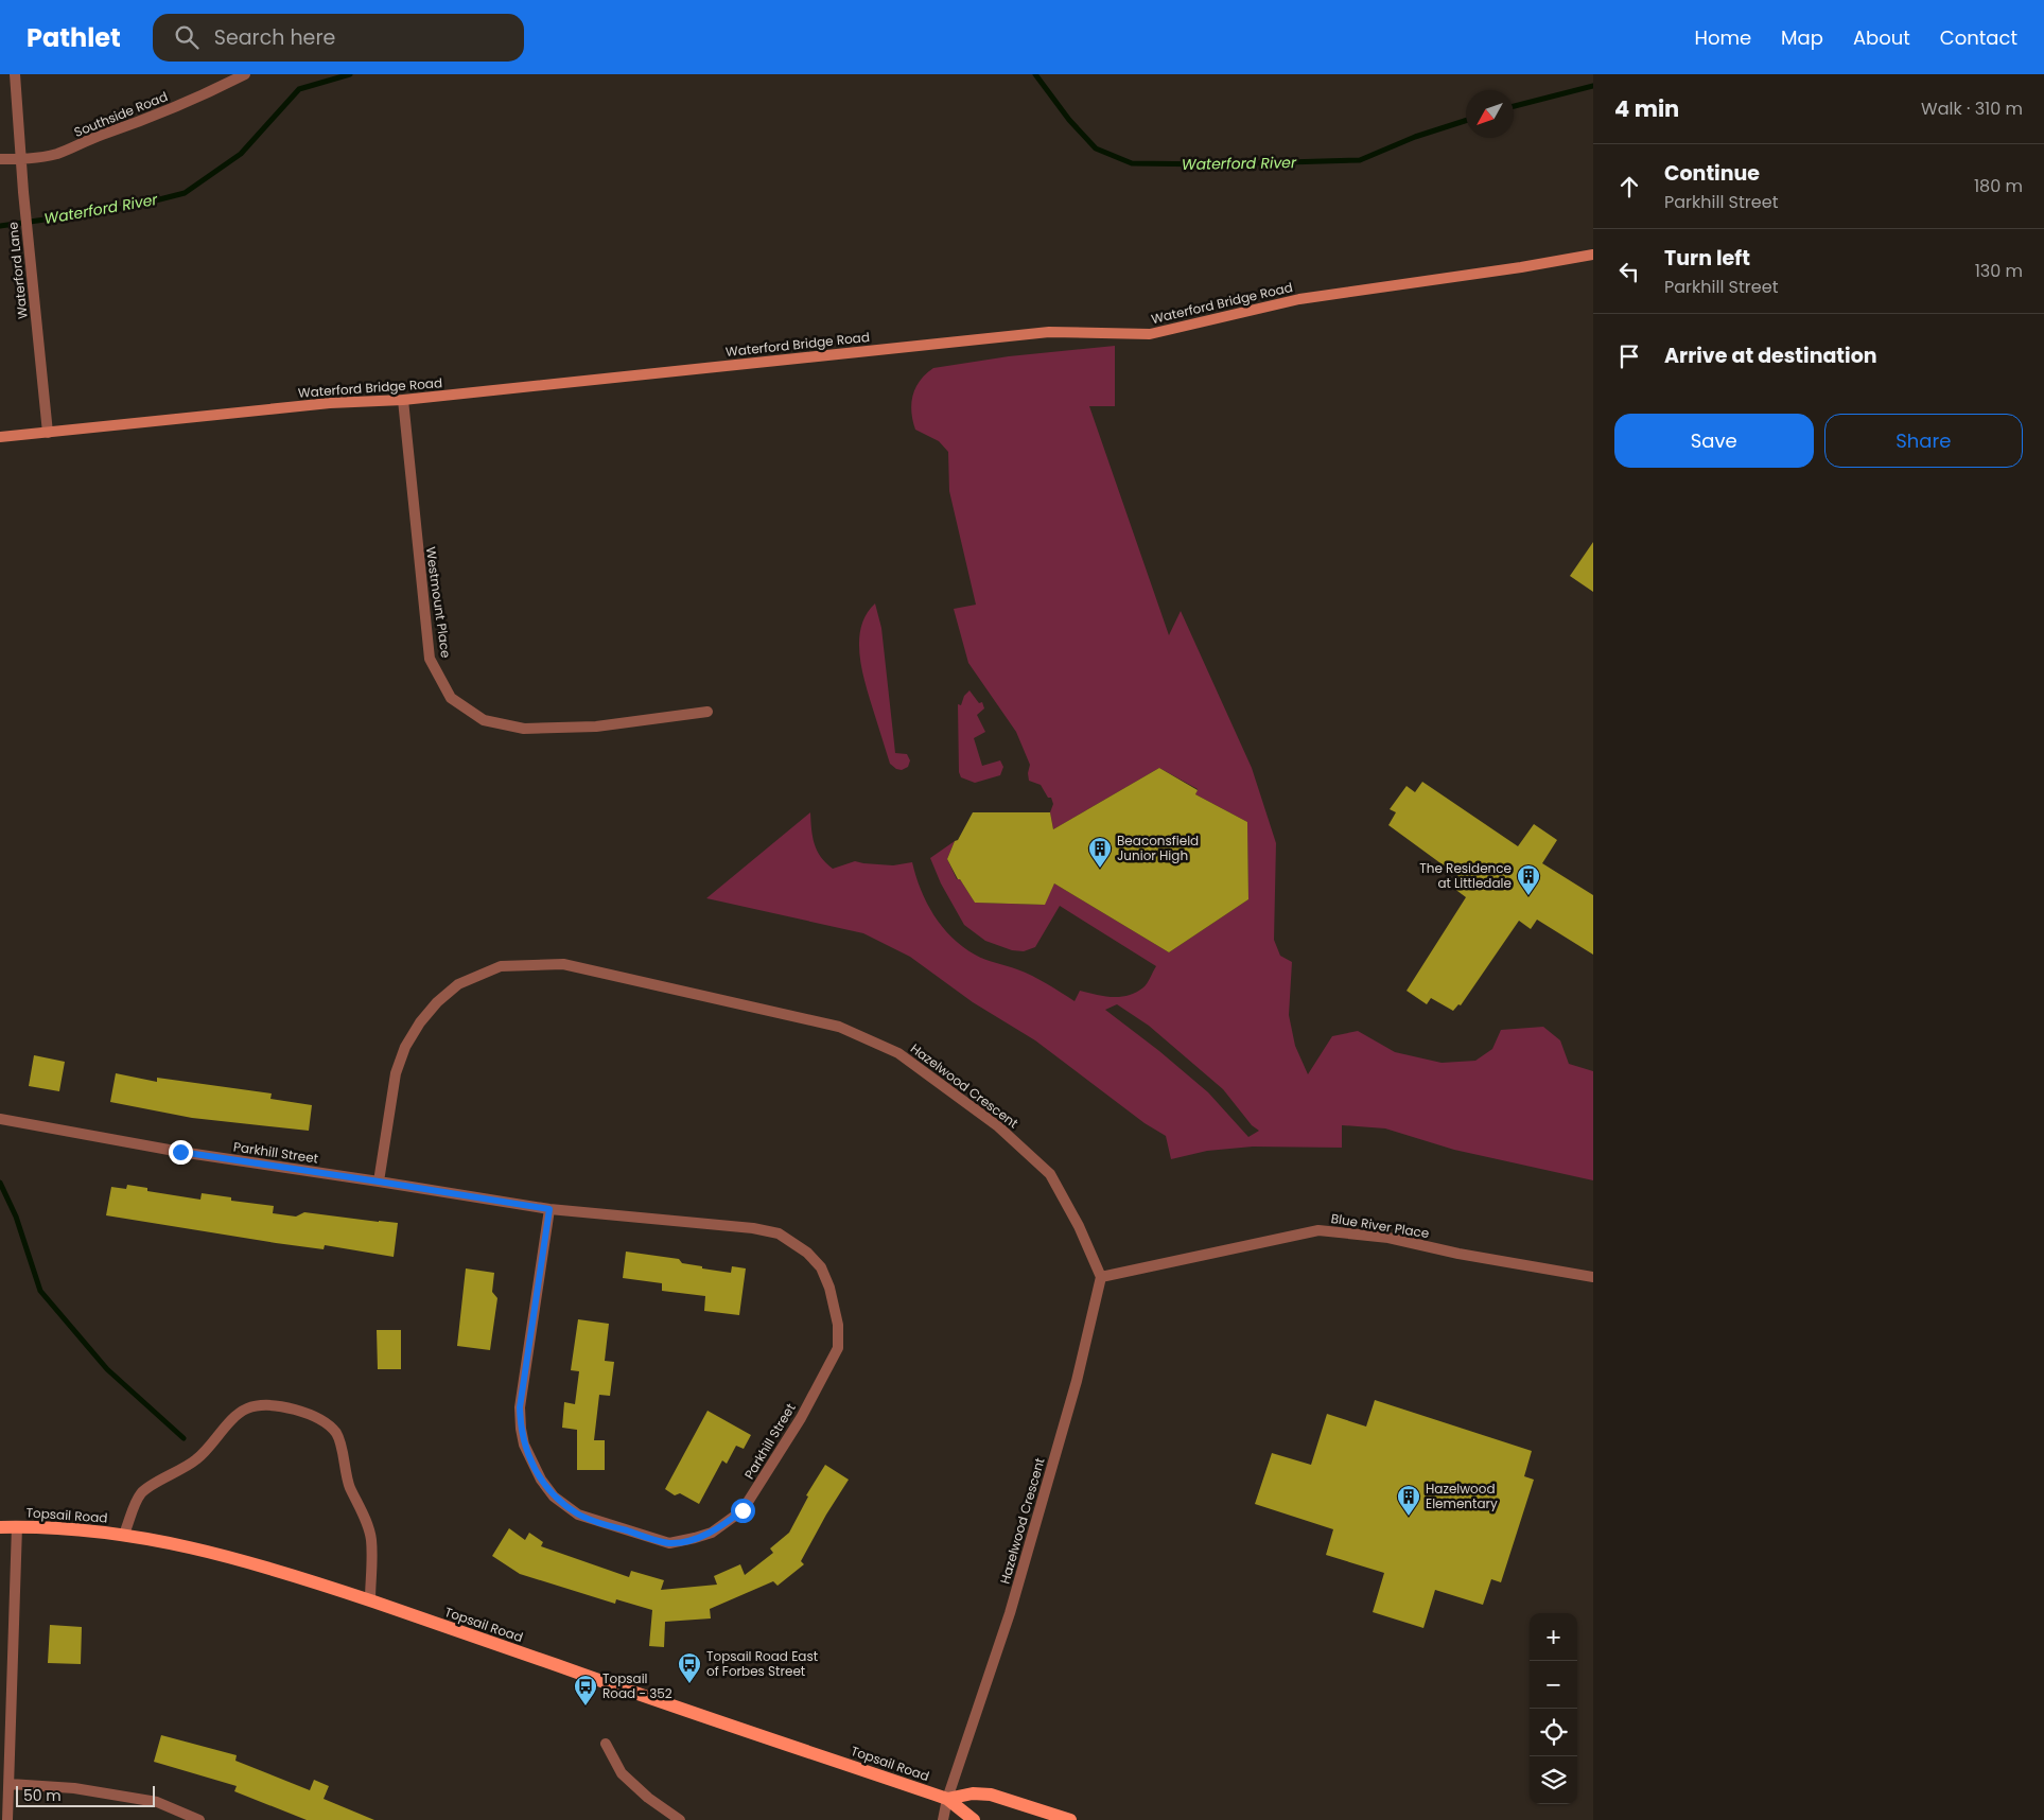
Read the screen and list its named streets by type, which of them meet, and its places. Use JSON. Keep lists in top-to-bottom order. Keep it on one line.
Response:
{"streets":{"main road":["Waterford Bridge Road","Topsail Road"],"street":["Southside Road","Waterford Lane","Westmount Place","Hazelwood Crescent","Parkhill Street","Blue River Place"]},"crossings":[["Southside Road","Waterford Lane"],["Waterford Lane","Waterford Bridge Road"],["Waterford Bridge Road","Westmount Place"],["Hazelwood Crescent","Parkhill Street"],["Hazelwood Crescent","Blue River Place"],["Hazelwood Crescent","Topsail Road"]],"water":["Waterford River"],"places":{"building":["Beaconsfield Junior High","The Residence at Littledale","Hazelwood Elementary"],"bus stop":["Topsail Road East of Forbes Street","Topsail Road - 352"]},"scale_bar":"50 m","north":"bottom left","page":{"header":"Pathlet","search":"Search here","nav":["Home","Map","About","Contact"],"heading":["4 min","Walk · 310 m"],"list":[["Continue","Parkhill Street","180 m"],["Turn left","Parkhill Street","130 m"],"Arrive at destination"],"buttons":["Save","Share"],"map_buttons":["+","−"],"scale":"50 m"}}
